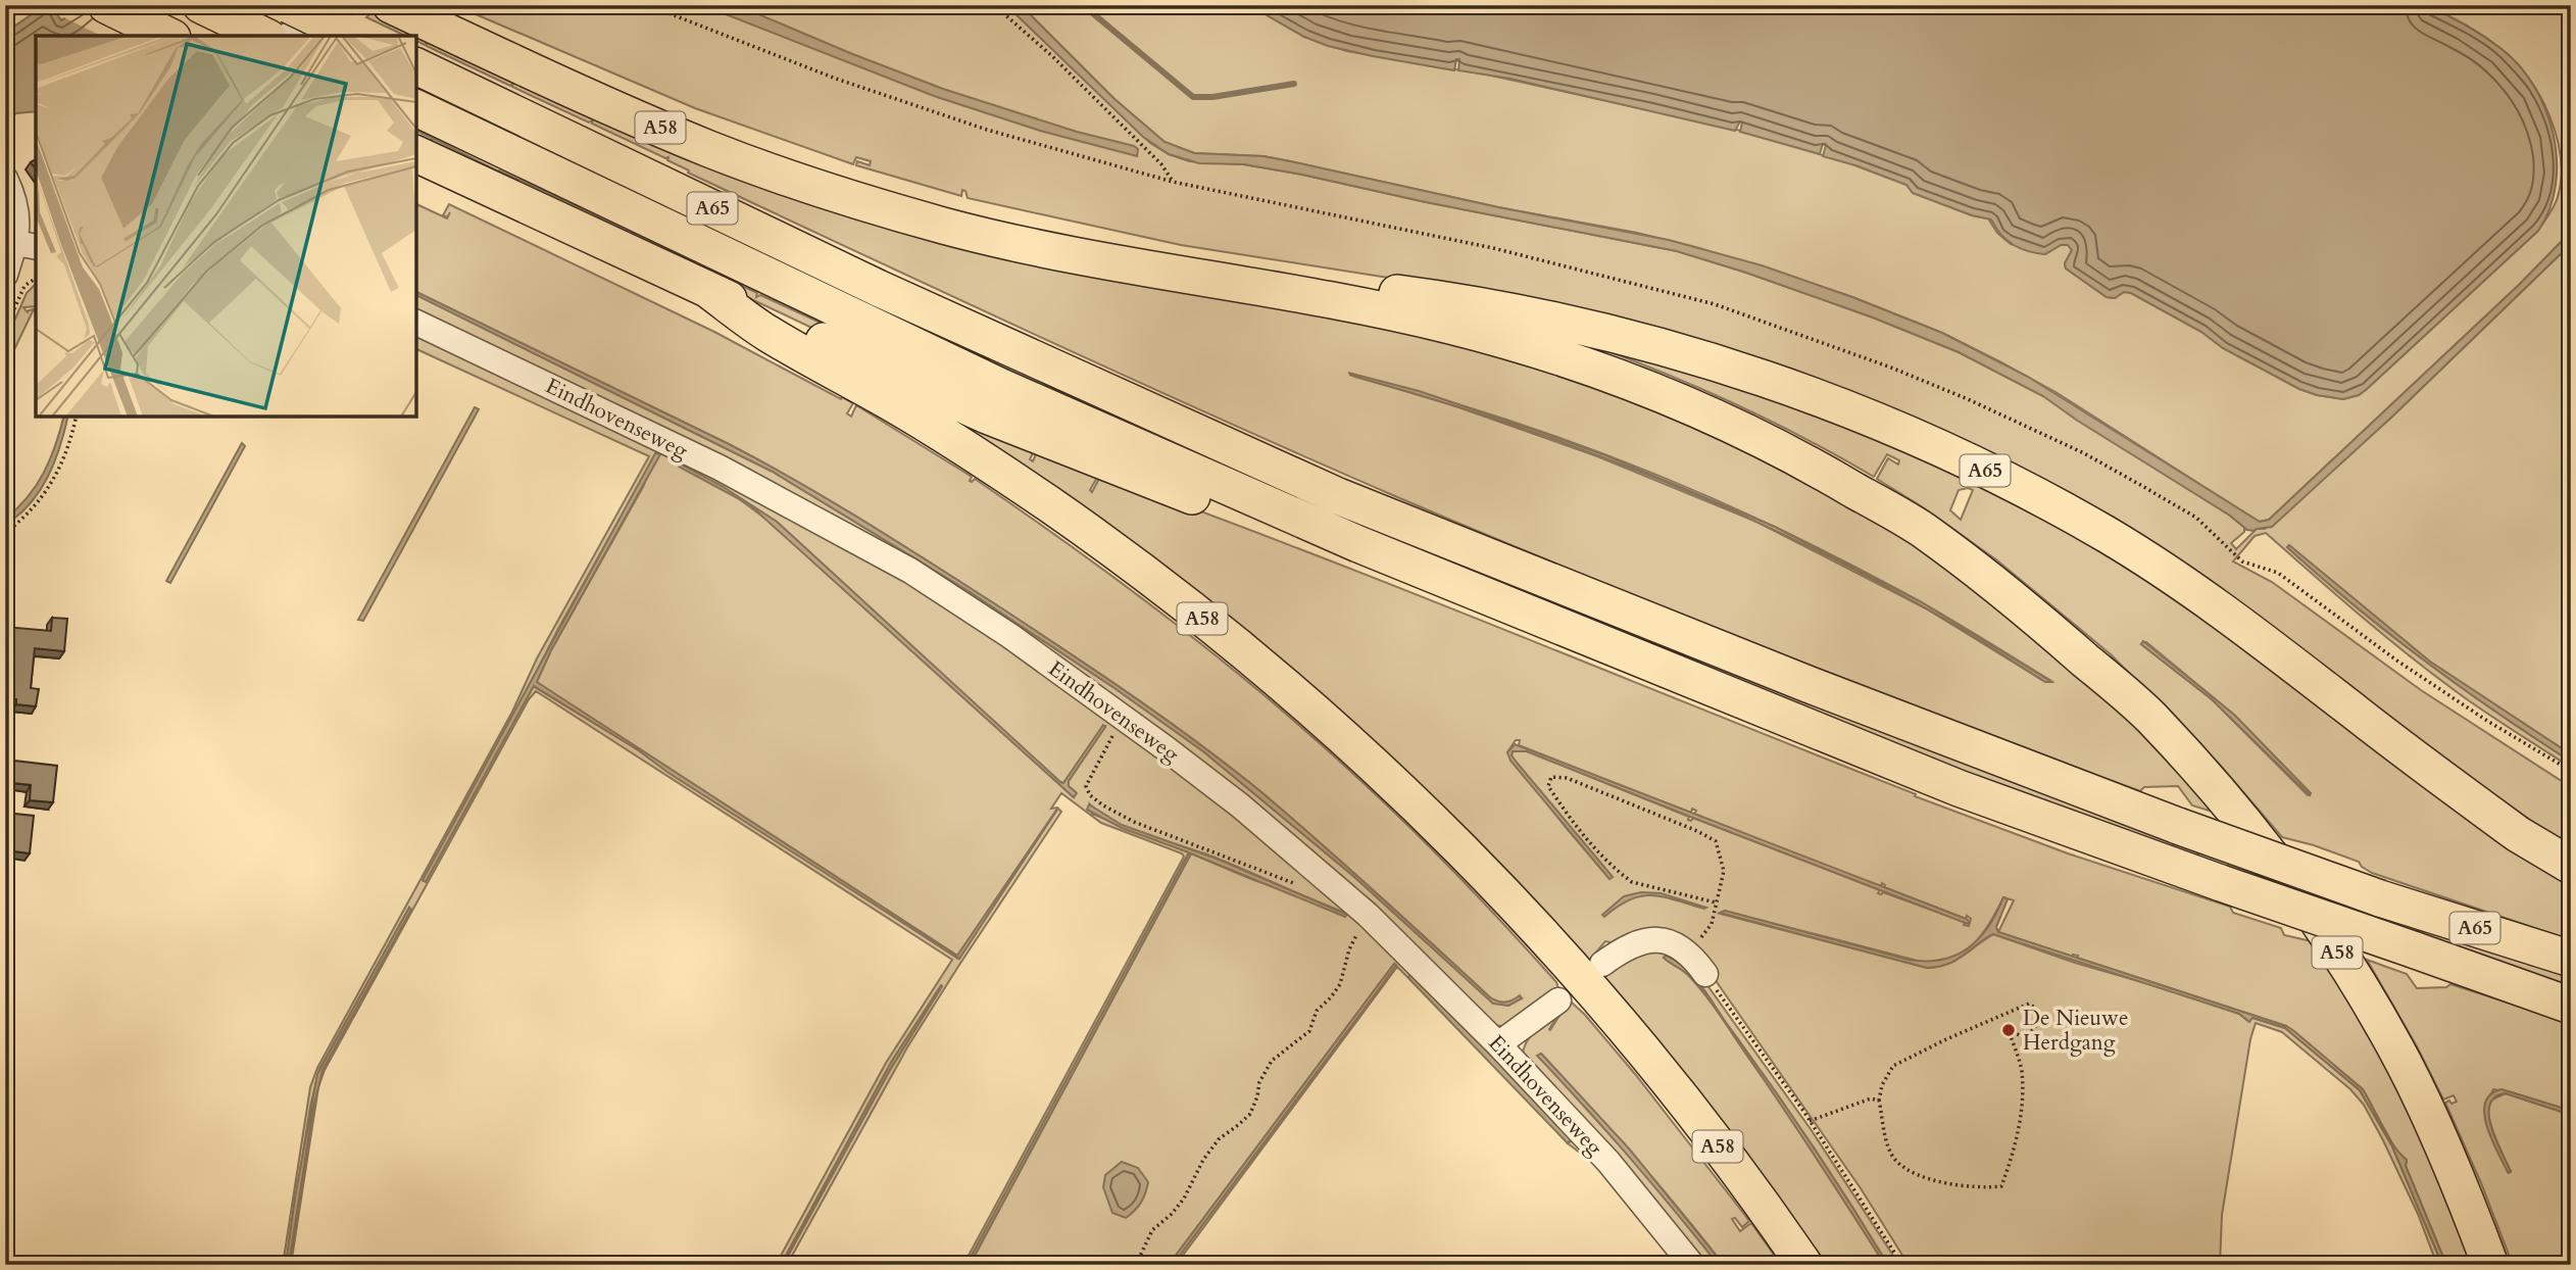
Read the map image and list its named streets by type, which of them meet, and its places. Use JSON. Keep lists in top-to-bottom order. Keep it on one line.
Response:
{"streets":{"highway":["A58","A65"],"street":["Eindhovenseweg"]},"crossings":[["A58","A65"]],"places":["De Nieuwe Herdgang"]}
